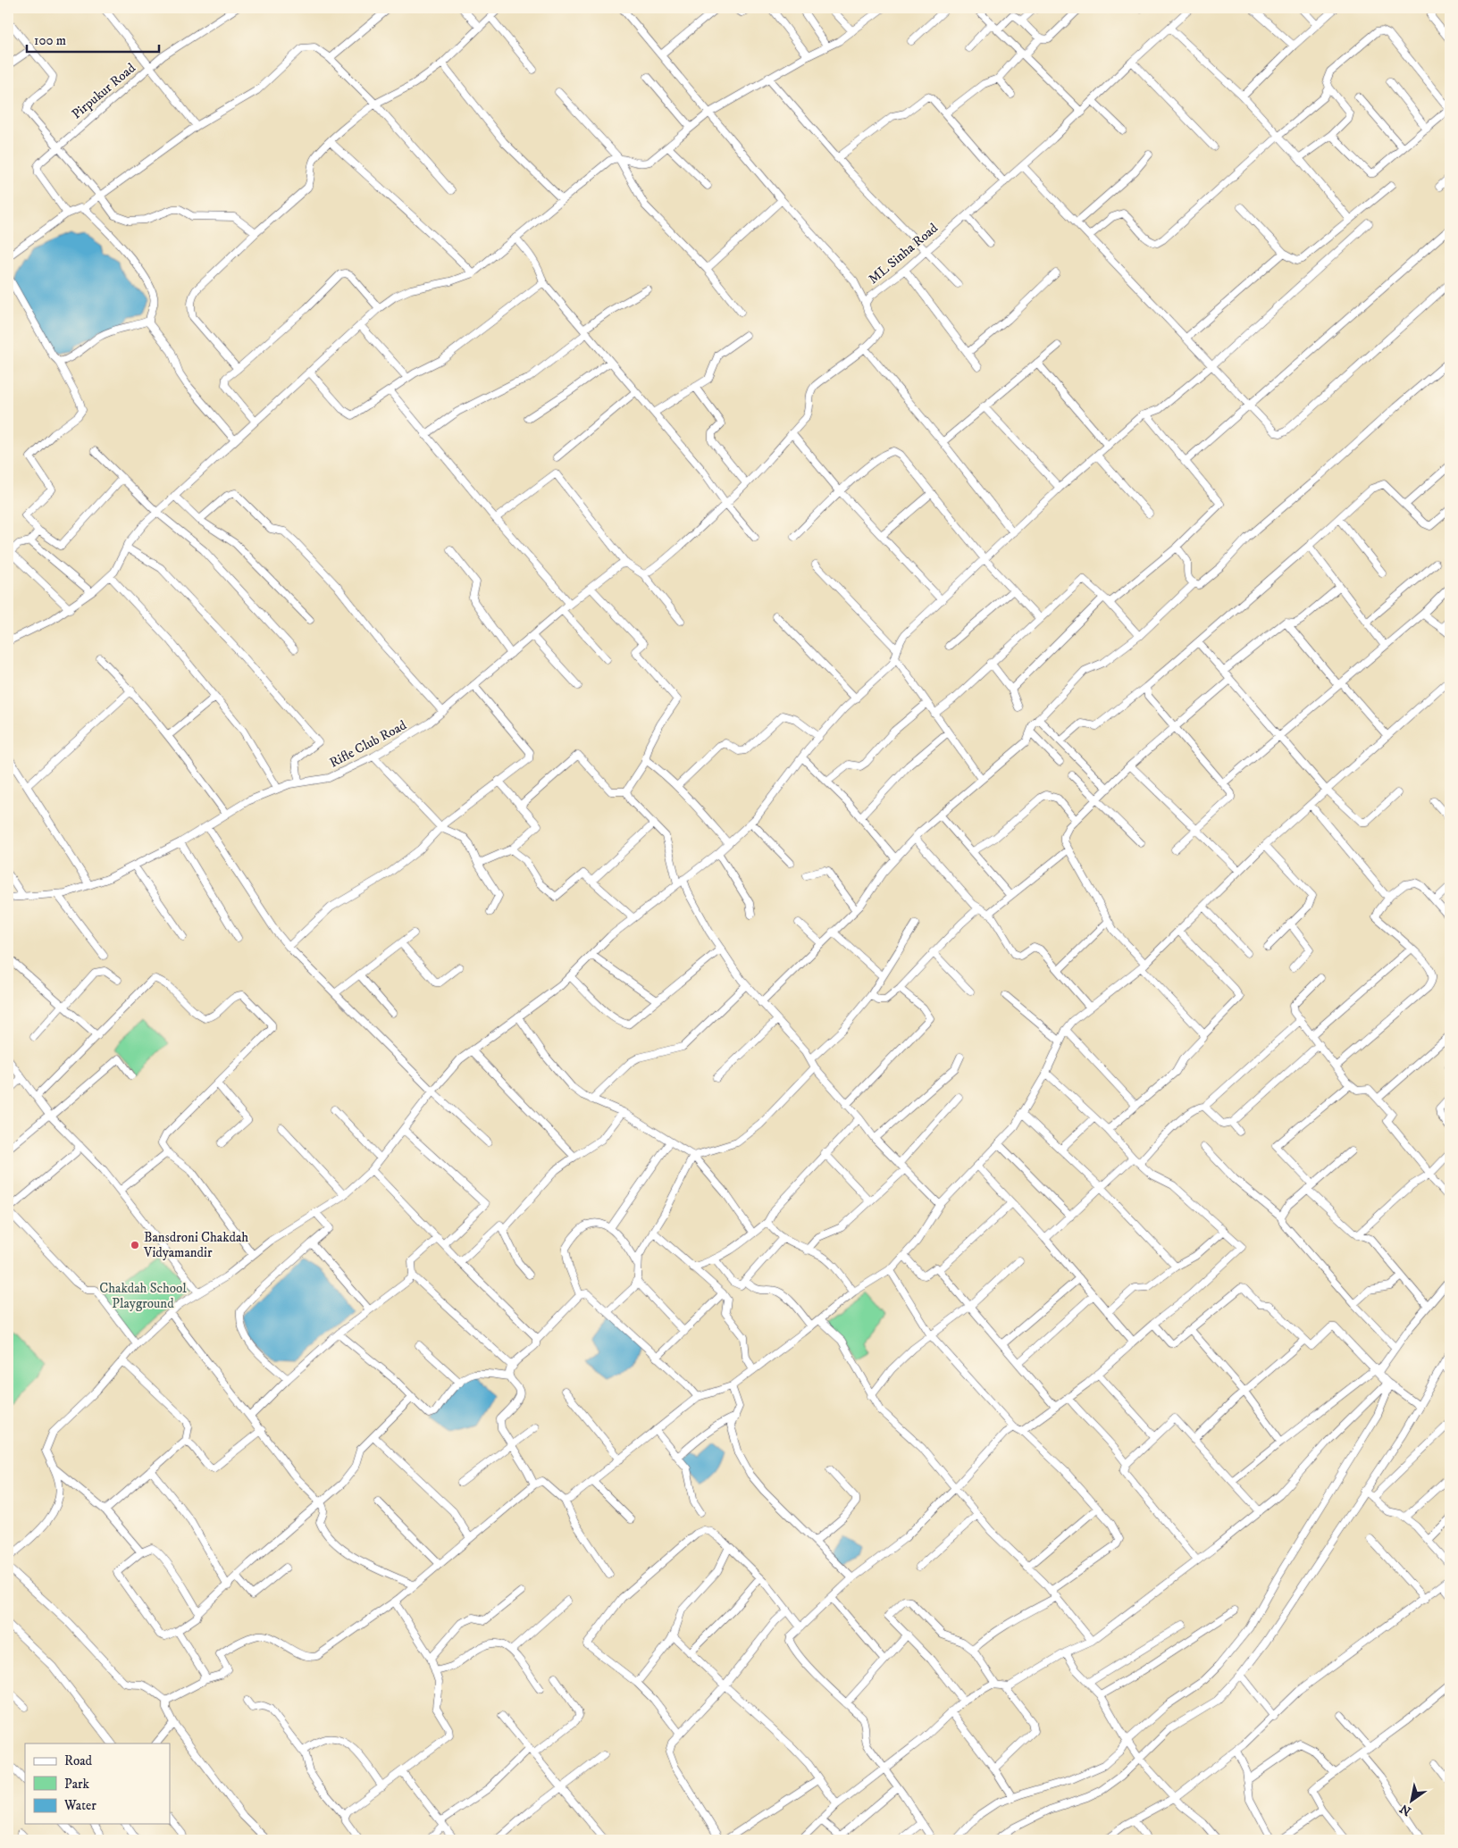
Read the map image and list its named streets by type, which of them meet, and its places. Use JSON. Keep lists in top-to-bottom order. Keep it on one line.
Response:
{"streets":{"street":["Pirpukur Road","ML Sinha Road","Rifle Club Road"]},"parks":["Chakdah School Playground"],"places":["Bansdroni Chakdah Vidyamandir"],"legend":["Road","Park","Water"],"scale_bar":"100 m","north":"bottom left"}
